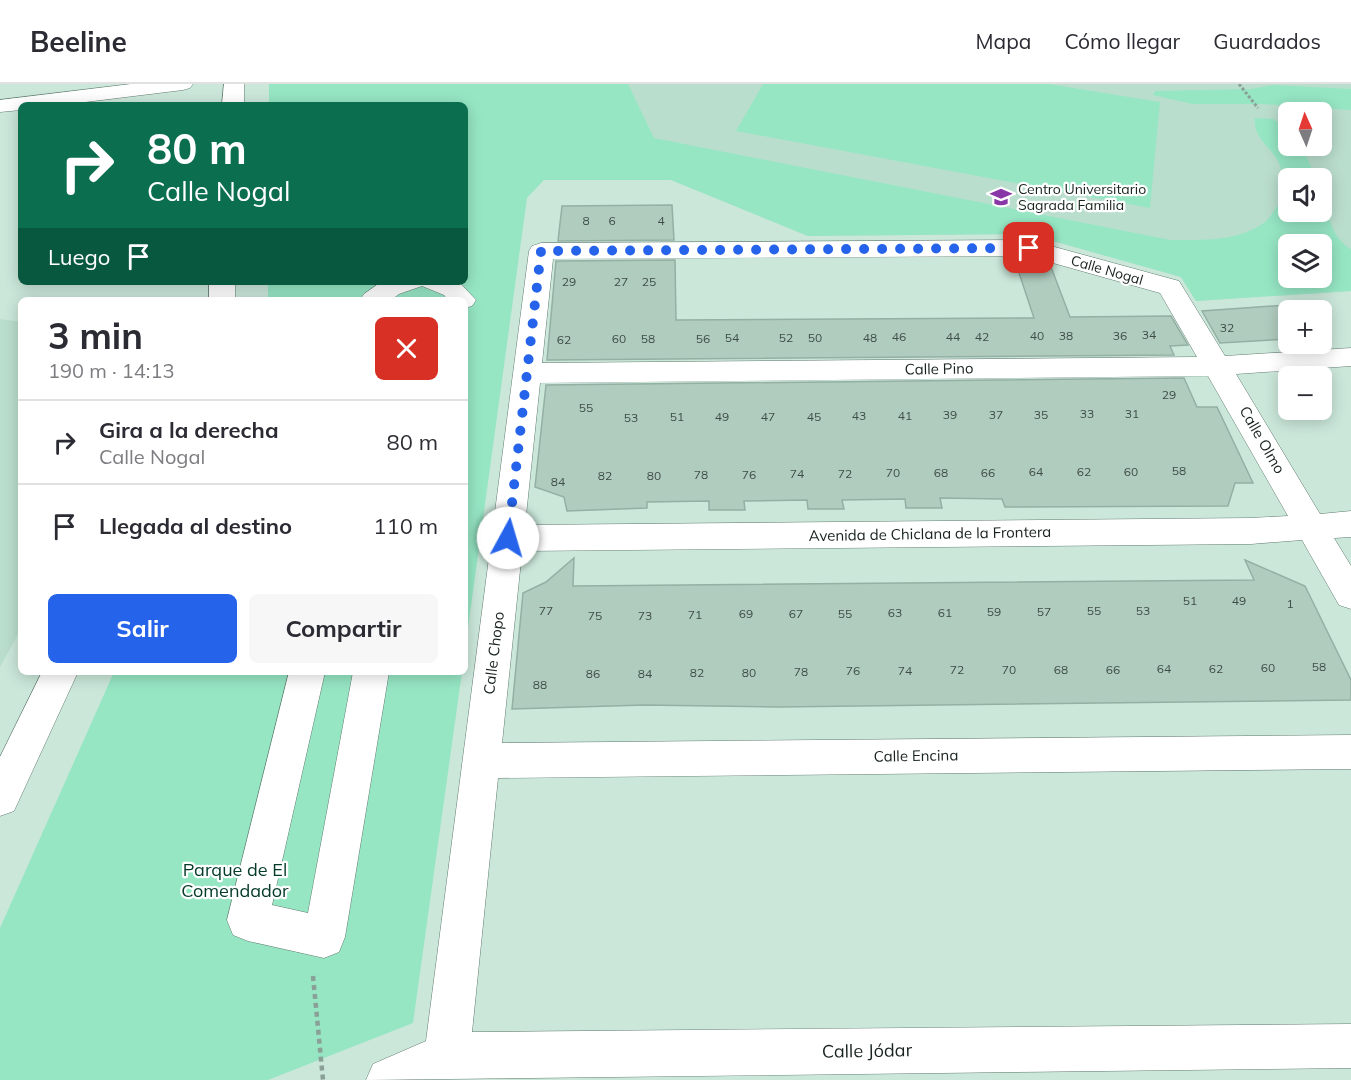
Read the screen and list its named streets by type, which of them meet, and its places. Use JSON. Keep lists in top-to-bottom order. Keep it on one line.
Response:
{"streets":{"street":["Calle Nogal","Calle Pino","Calle Olmo","Avenida de Chiclana de la Frontera","Calle Chopo","Calle Encina","Calle Jódar"]},"crossings":[["Calle Nogal","Calle Olmo"],["Calle Nogal","Calle Chopo"],["Calle Pino","Calle Olmo"],["Calle Pino","Calle Chopo"],["Calle Olmo","Avenida de Chiclana de la Frontera"],["Avenida de Chiclana de la Frontera","Calle Chopo"],["Calle Chopo","Calle Encina"],["Calle Chopo","Calle Jódar"]],"parks":["Parque de El Comendador"],"places":{"school or university":["Centro Universitario Sagrada Familia"]},"house_numbers":["8","6","4","29","27","25","32","34","40","38","36","46","44","42","54","52","50","48","60","58","56","62","29","55","33","31","39","37","35","43","41","51","49","47","45","53","58","64","62","60","70","68","66","74","72","78","76","82","80","84","51","49","1","77","55","53","59","57","63","61","69","67","55","71","75","73","58","60","64","62","72","70","68","66","76","74","78","82","80","86","84","88"],"north":"top","page":{"header":"Beeline","nav":["Mapa","Cómo llegar","Guardados"],"map_buttons":["+","−"],"turn":["80 m","Calle Nogal"],"then":"Luego","heading":["3 min","190 m · 14:13"],"list":[{"name":"Gira a la derecha","note":"Calle Nogal","value":"80 m"},{"name":"Llegada al destino","value":"110 m"}],"buttons":["Salir","Compartir"]}}
